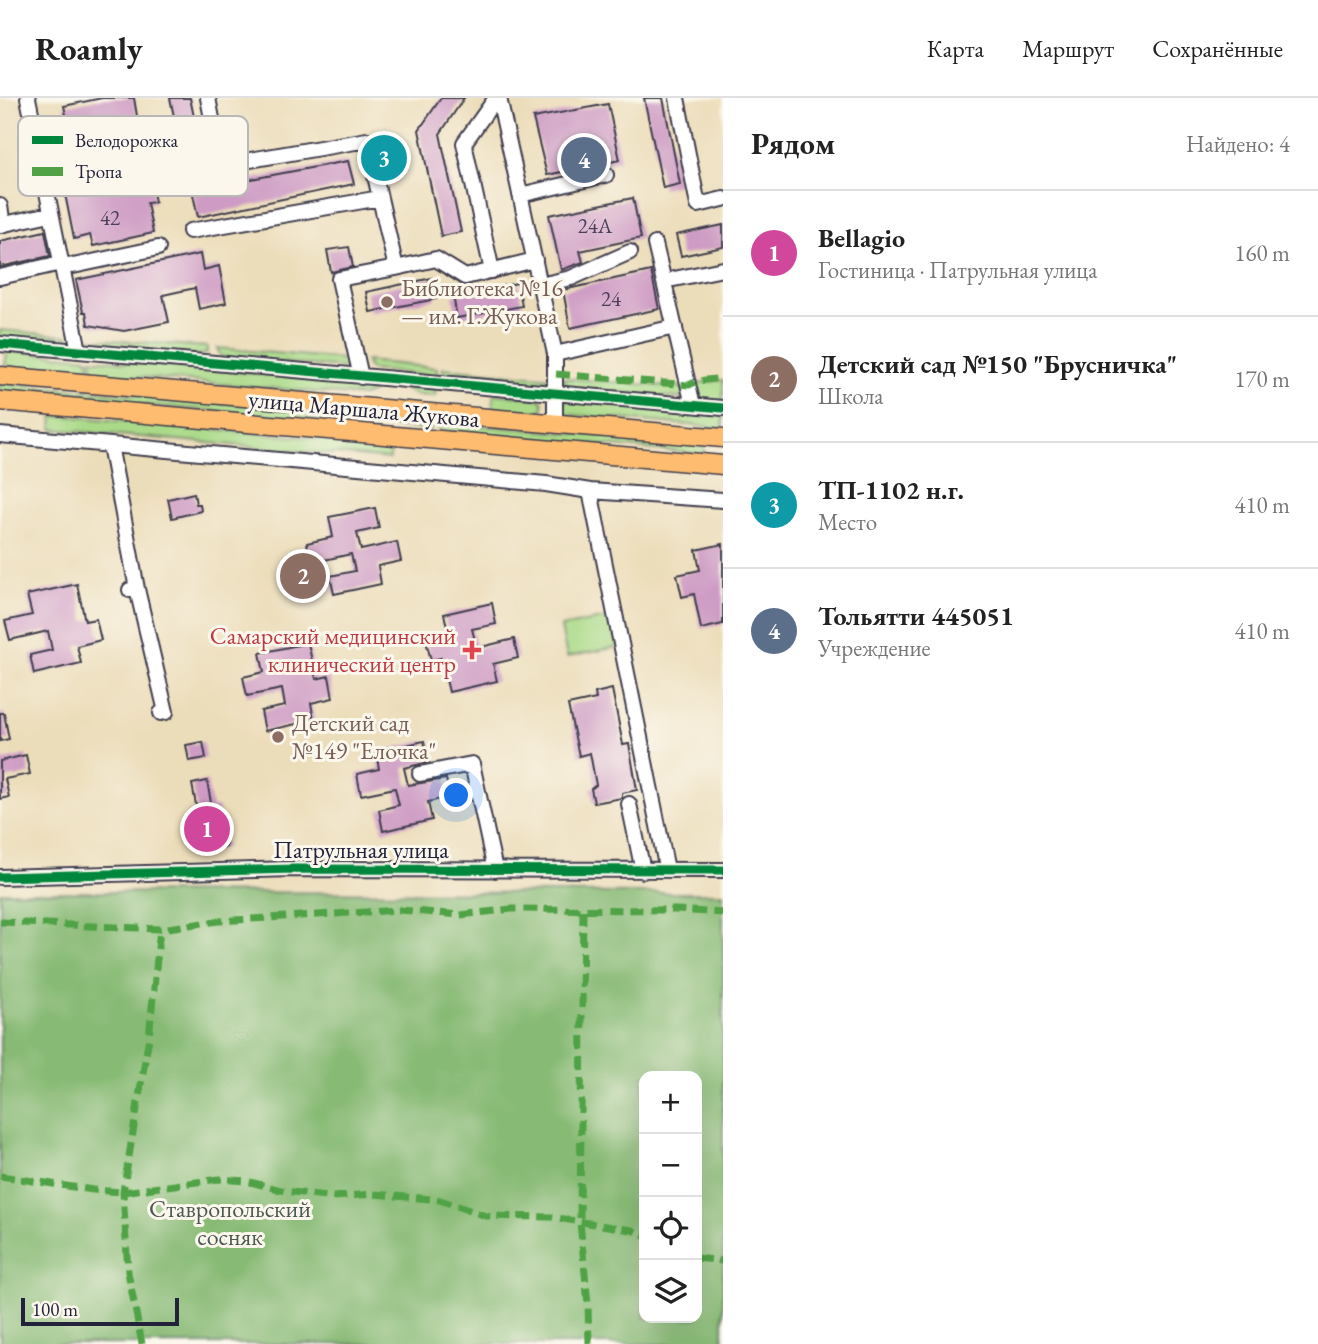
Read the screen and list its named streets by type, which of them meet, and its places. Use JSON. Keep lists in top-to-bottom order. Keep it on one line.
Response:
{"streets":{"main road":["улица Маршала Жукова"],"street":["Патрульная улица"]},"parks":["Ставропольский сосняк"],"places":{"other":["Библиотека №16 — им. Г.Жукова","Детский сад №149 \"Елочка\""],"health":["Самарский медицинский клинический центр"]},"house_numbers":["42","24А","24"],"legend":["Велодорожка","Тропа"],"scale_bar":"100 m","page":{"header":"Roamly","nav":["Карта","Маршрут","Сохранённые"],"heading":["Рядом","Найдено: 4"],"pins":["3","4","2","1"],"list":[{"mark":"1","name":"Bellagio","note":"Гостиница · Патрульная улица","value":"160 m"},{"mark":"2","name":"Детский сад №150 \"Брусничка\"","note":"Школа","value":"170 m"},{"mark":"3","name":"ТП-1102 н.г.","note":"Место","value":"410 m"},{"mark":"4","name":"Тольятти 445051","note":"Учреждение","value":"410 m"}],"map_buttons":["+","−"],"scale":"100 m"}}
